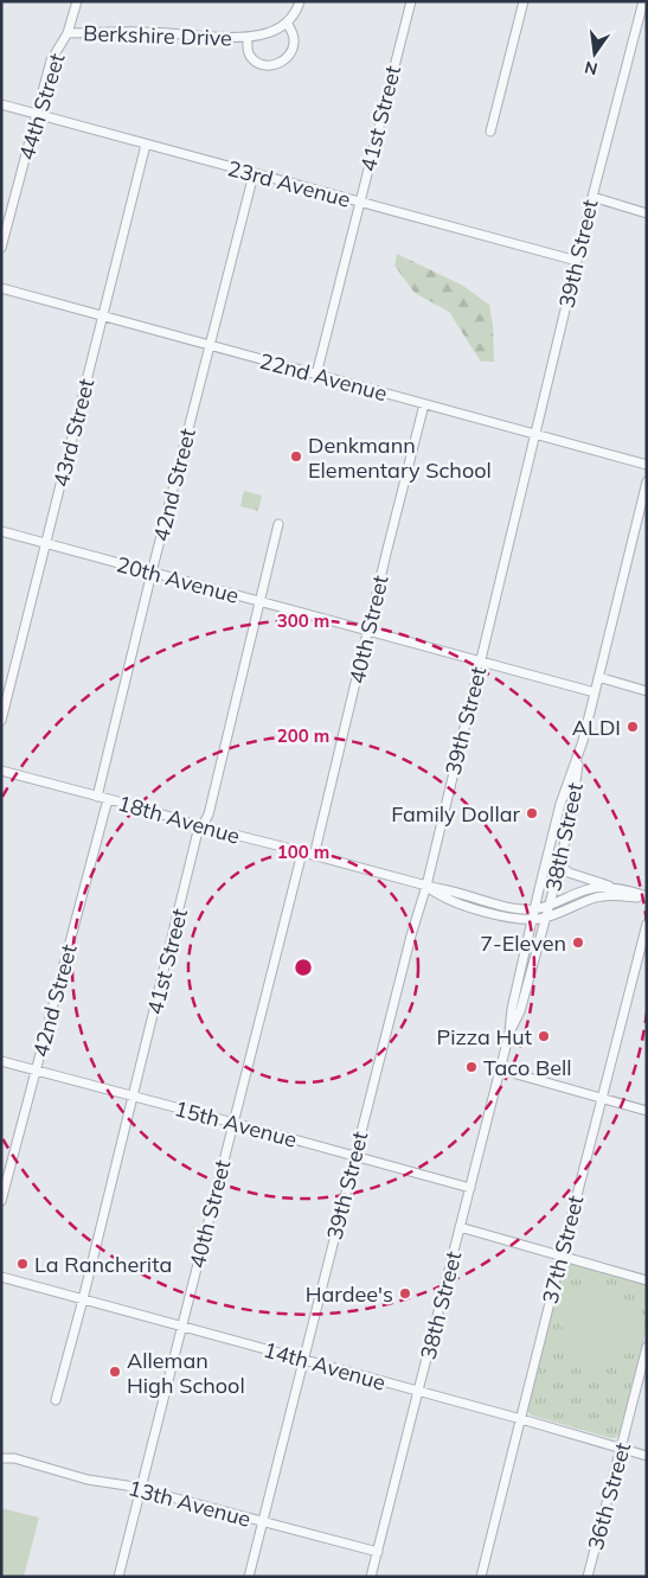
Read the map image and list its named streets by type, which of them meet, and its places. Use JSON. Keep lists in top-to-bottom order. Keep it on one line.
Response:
{"streets":{"street":["Berkshire Drive","44th Street","41st Street","23rd Avenue","39th Street","22nd Avenue","43rd Street","42nd Street","20th Avenue","40th Street","18th Avenue","38th Street","15th Avenue","37th Street","14th Avenue","36th Street","13th Avenue"]},"crossings":[["Berkshire Drive","44th Street"],["44th Street","23rd Avenue"],["41st Street","23rd Avenue"],["41st Street","22nd Avenue"],["41st Street","20th Avenue"],["41st Street","18th Avenue"],["41st Street","15th Avenue"],["41st Street","14th Avenue"],["23rd Avenue","39th Street"],["23rd Avenue","43rd Street"],["23rd Avenue","42nd Street"],["39th Street","22nd Avenue"],["39th Street","20th Avenue"],["39th Street","18th Avenue"],["39th Street","15th Avenue"],["39th Street","14th Avenue"],["39th Street","13th Avenue"],["22nd Avenue","43rd Street"],["22nd Avenue","42nd Street"],["22nd Avenue","40th Street"],["43rd Street","20th Avenue"],["42nd Street","20th Avenue"],["42nd Street","18th Avenue"],["42nd Street","15th Avenue"],["20th Avenue","40th Street"],["20th Avenue","38th Street"],["40th Street","18th Avenue"],["40th Street","15th Avenue"],["40th Street","14th Avenue"],["40th Street","13th Avenue"],["18th Avenue","38th Street"],["38th Street","15th Avenue"],["38th Street","14th Avenue"],["38th Street","13th Avenue"],["37th Street","14th Avenue"],["14th Avenue","36th Street"]],"places":["Denkmann Elementary School","ALDI","Family Dollar","7-Eleven","Pizza Hut","Taco Bell","La Rancherita","Hardee's","Alleman High School"],"north":"bottom","rings":["300 m","200 m","100 m"]}
